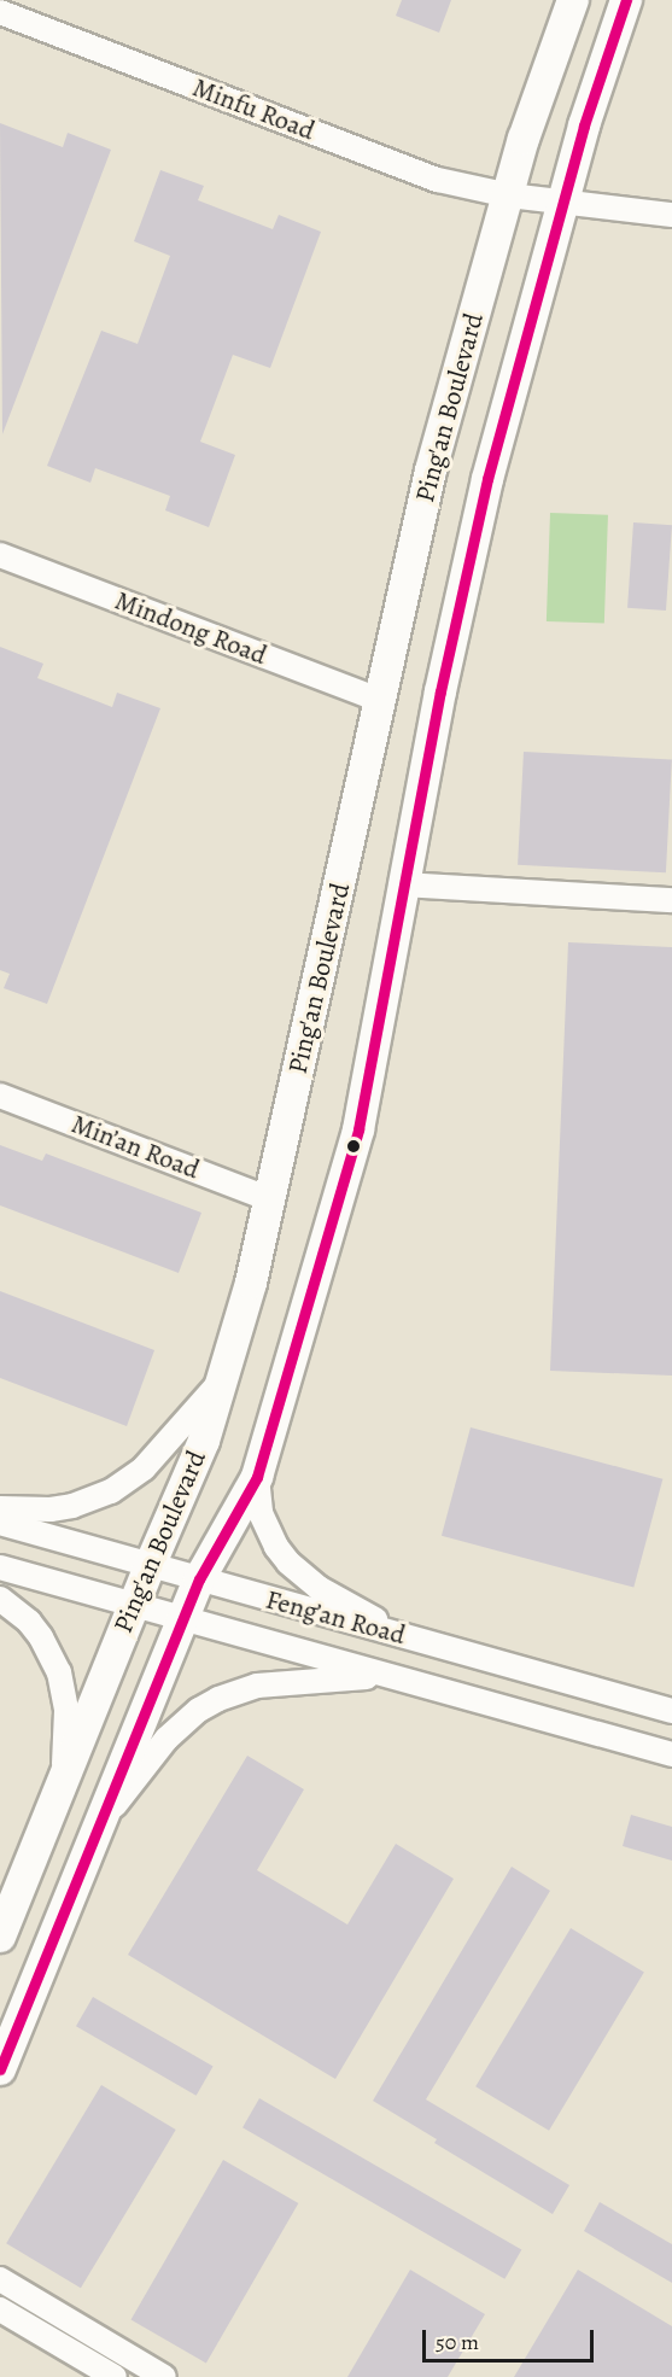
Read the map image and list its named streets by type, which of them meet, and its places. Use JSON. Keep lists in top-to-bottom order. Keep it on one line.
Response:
{"streets":{"main road":["Ping'an Boulevard"],"street":["Minfu Road","Mindong Road","Min’an Road","Feng’an Road"]},"crossings":[["Minfu Road","Ping'an Boulevard"],["Ping'an Boulevard","Mindong Road"],["Ping'an Boulevard","Min’an Road"],["Ping'an Boulevard","Feng’an Road"]],"scale_bar":"50 m"}
